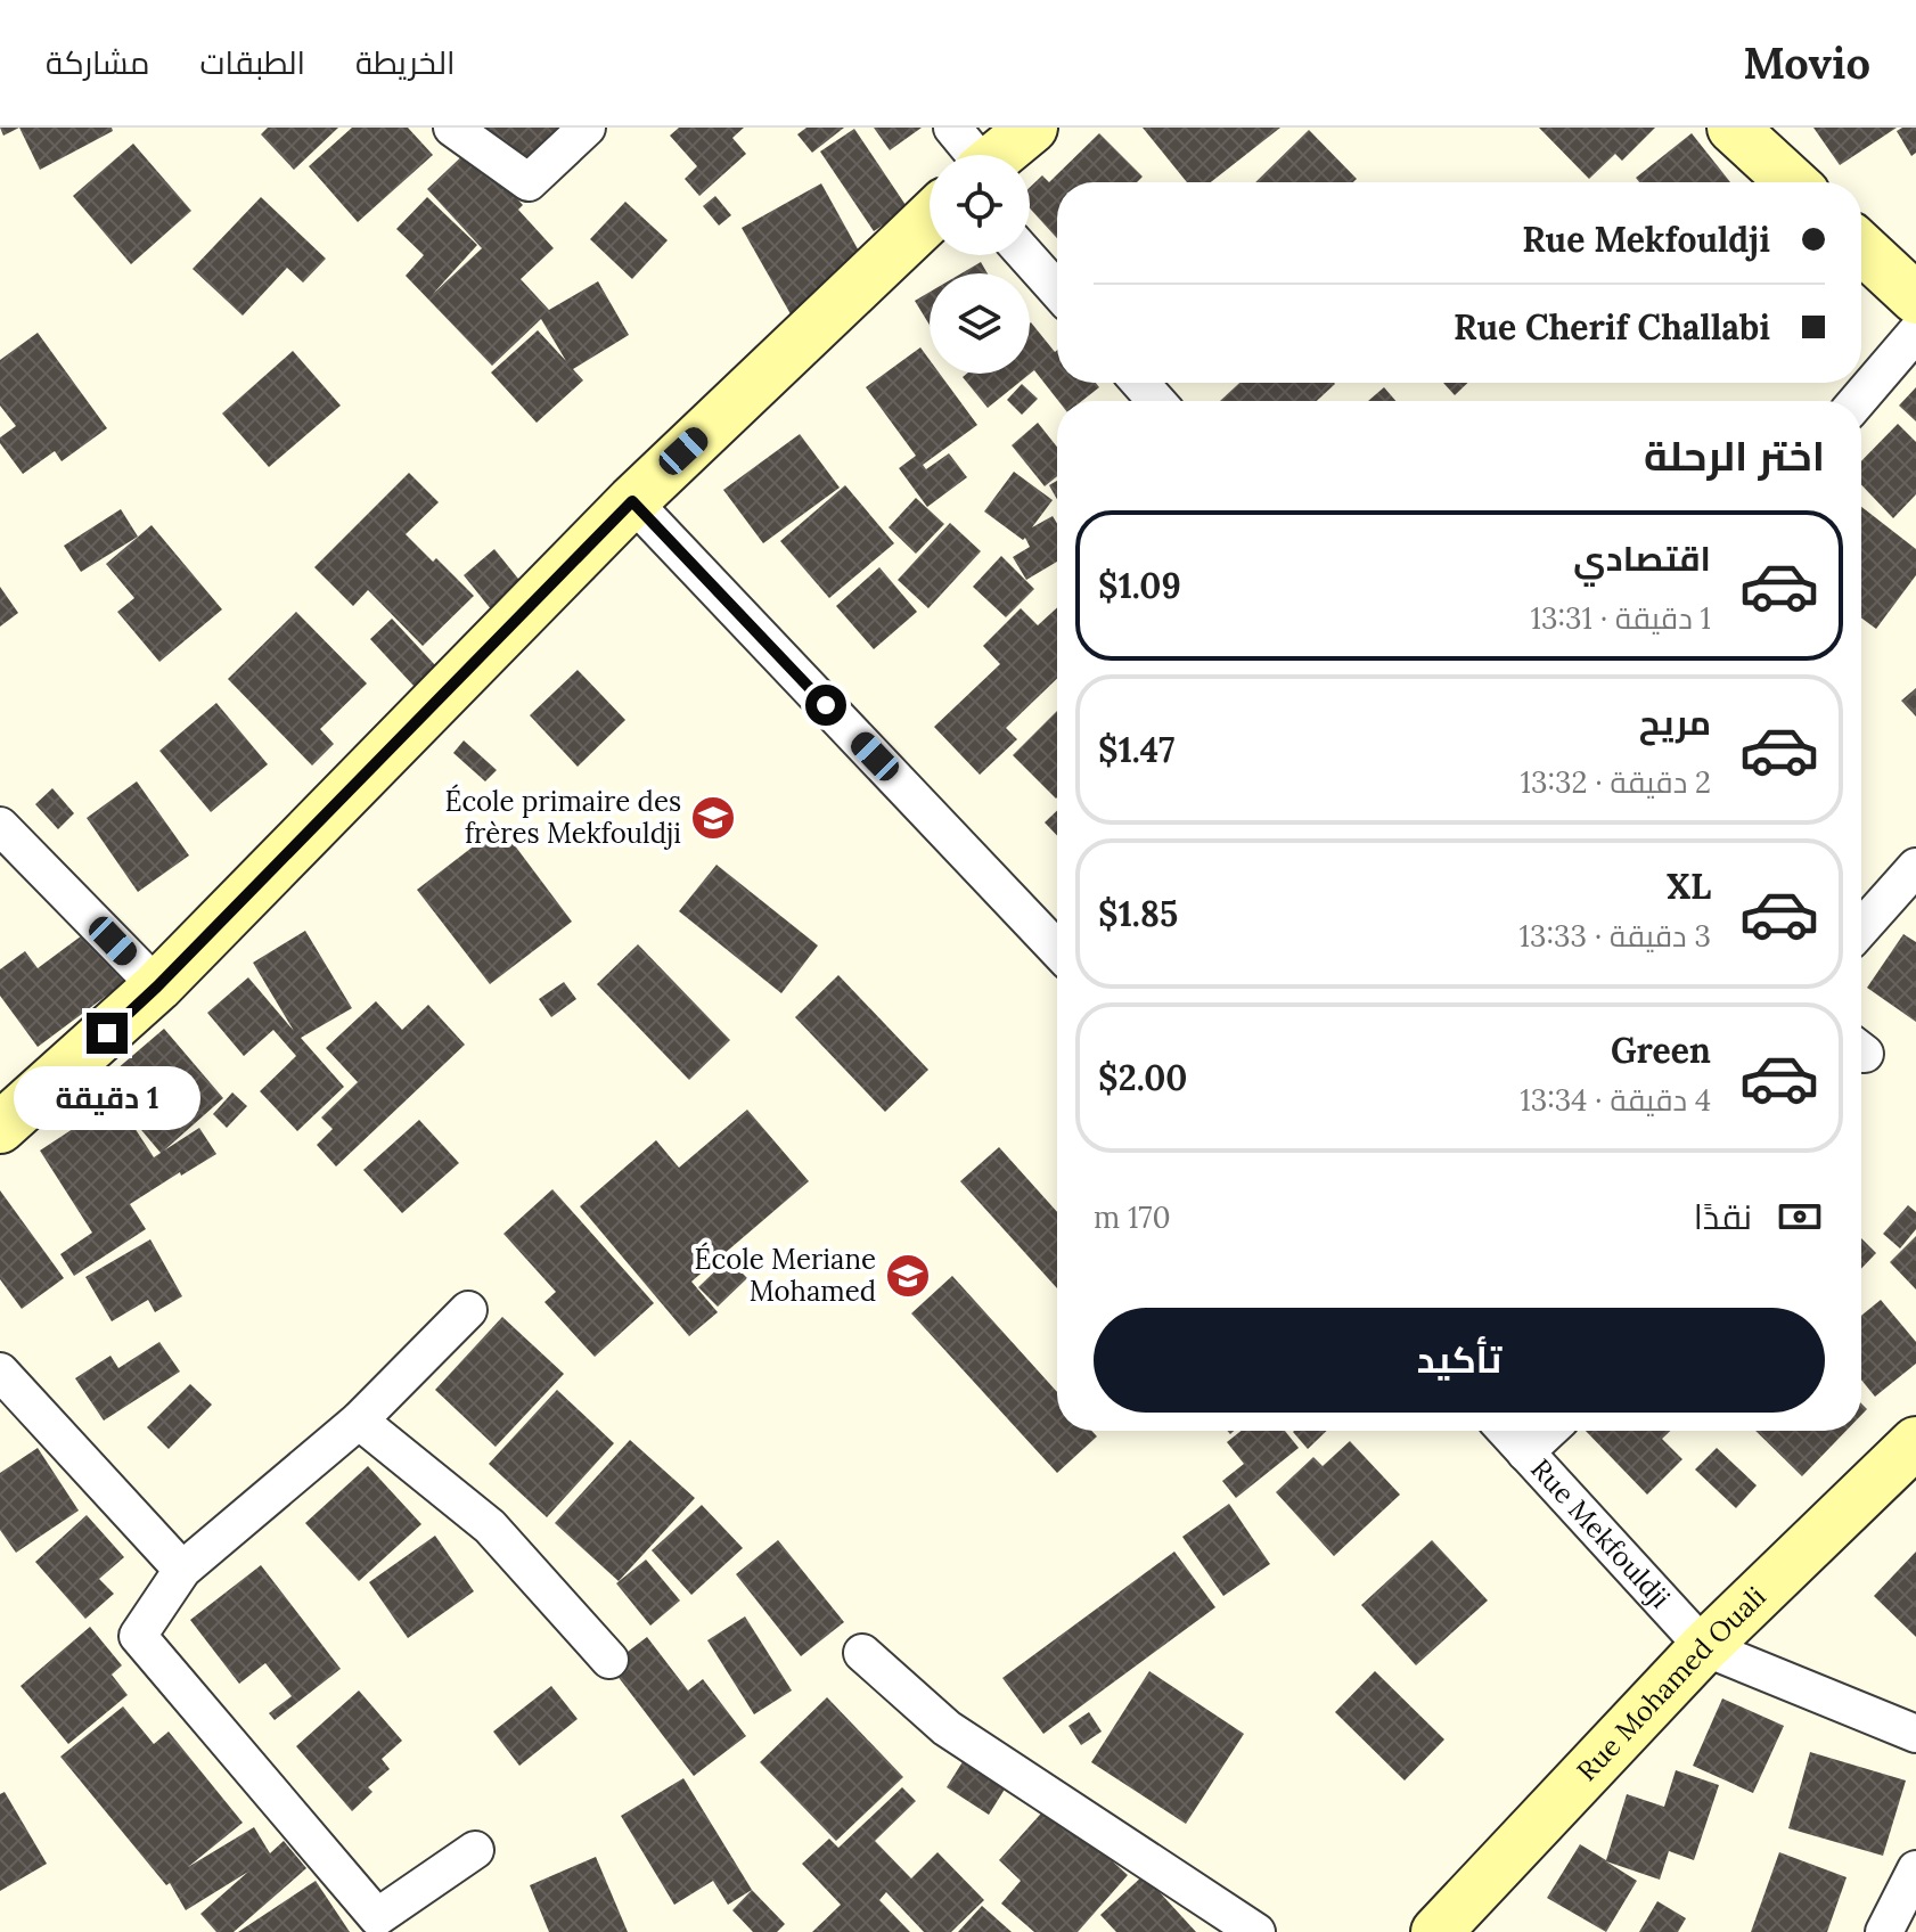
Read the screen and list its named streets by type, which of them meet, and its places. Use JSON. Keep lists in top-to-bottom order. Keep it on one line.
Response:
{"streets":{"street":["Rue Mekfouldji","Rue Mohamed Ouali"]},"crossings":[["Rue Mekfouldji","Rue Mohamed Ouali"]],"places":{"school or university":["École primaire des frères Mekfouldji","École Meriane Mohamed"]},"page":{"header":"Movio","nav":["الخريطة","الطبقات","مشاركة"],"banner":["Rue Mekfouldji","Rue Cherif Challabi"],"heading":"اختر الرحلة","list":[{"name":"اقتصادي","note":"1 دقيقة · 13:31","value":"$1.09"},{"name":"مريح","note":"2 دقيقة · 13:32","value":"$1.47"},{"name":"XL","note":"3 دقيقة · 13:33","value":"$1.85"},{"name":"Green","note":"4 دقيقة · 13:34","value":"$2.00"}],"bubble":"1 دقيقة","pay":["نقدًا","170 m"],"buttons":"تأكيد"}}
